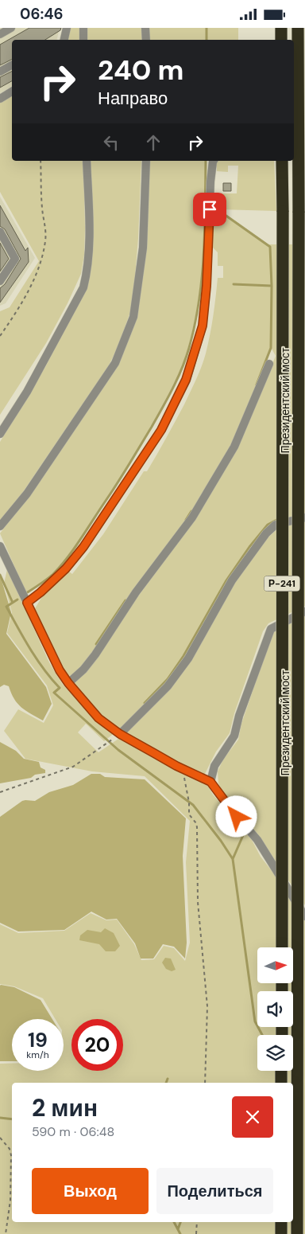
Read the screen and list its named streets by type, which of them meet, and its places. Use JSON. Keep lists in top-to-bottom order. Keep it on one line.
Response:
{"streets":{"highway":["Президентский мост","Р-241"]},"north":"right","page":{"status":"06:46","turn":["240 m","Направо"],"speed":"19 km/h","limit":"20","heading":["2 мин","590 m · 06:48"],"buttons":["Выход","Поделиться"]}}
